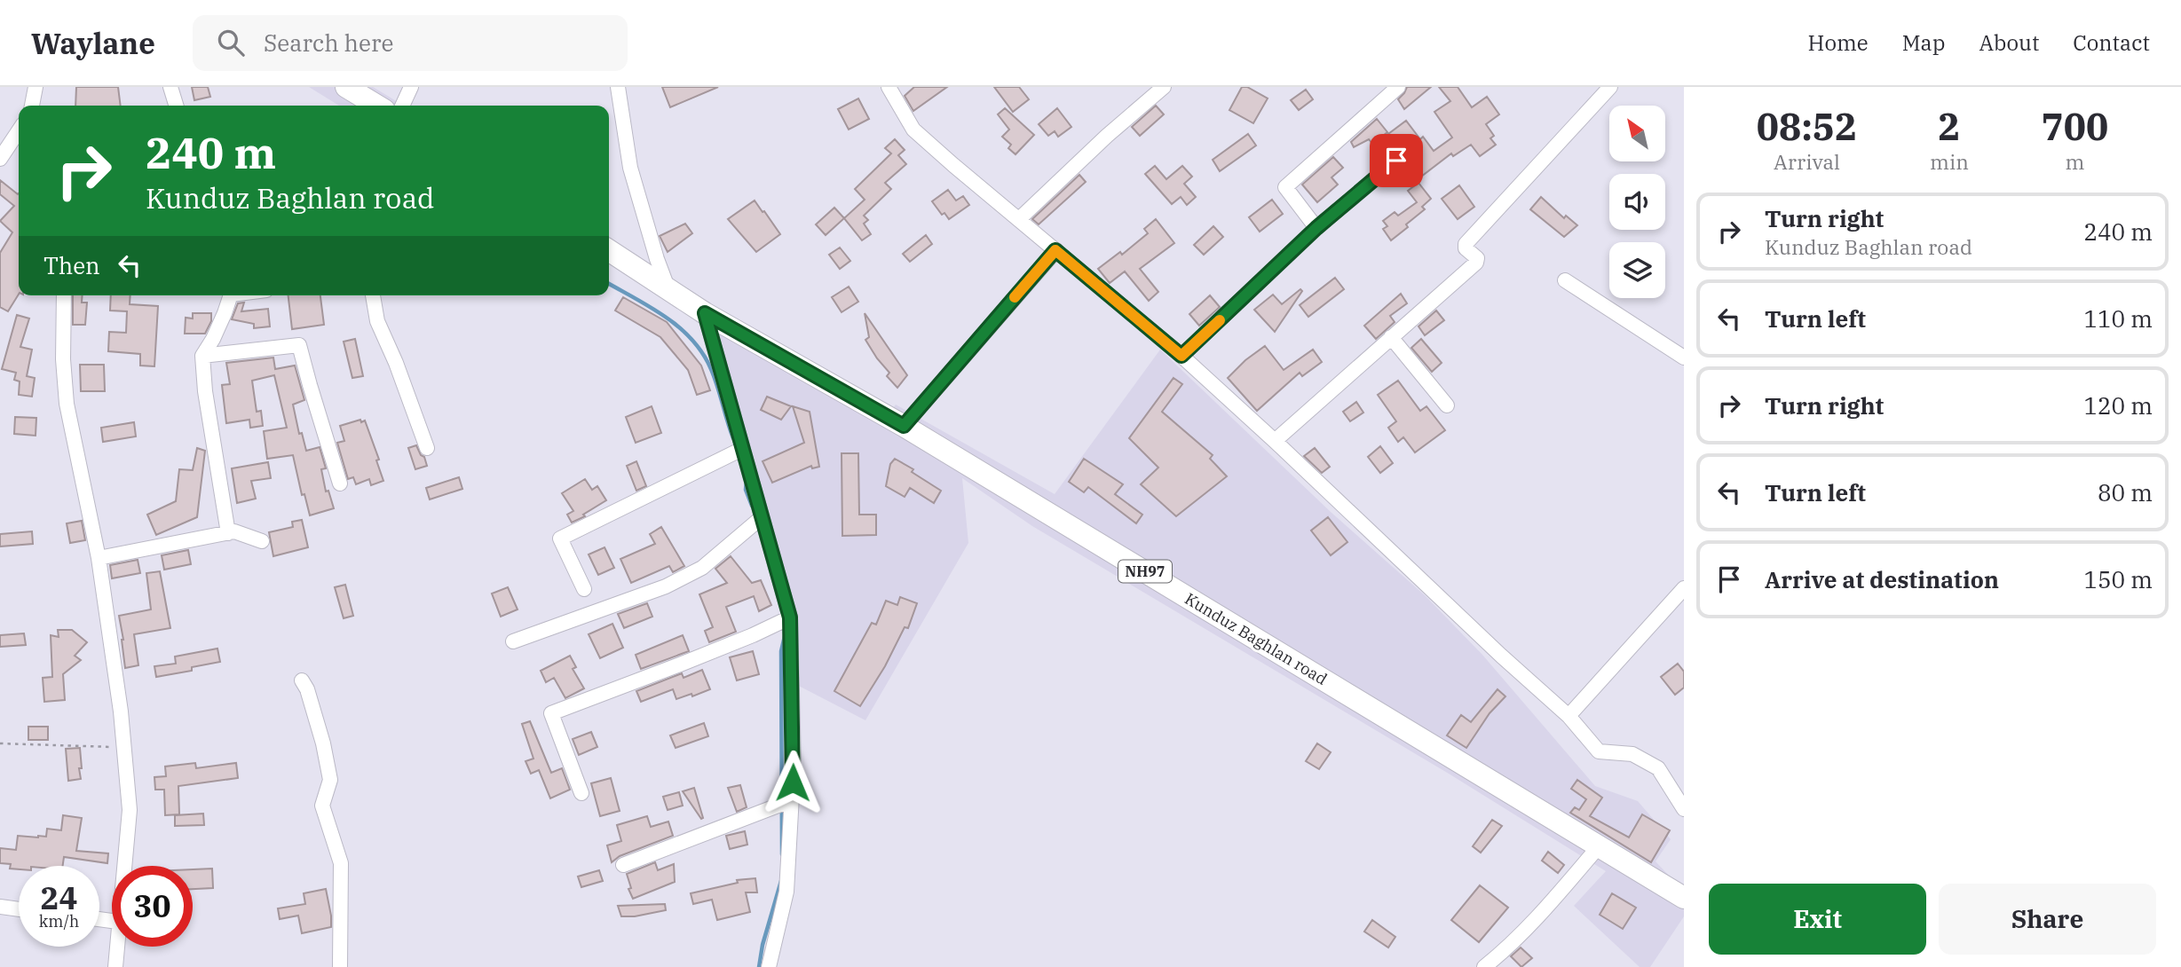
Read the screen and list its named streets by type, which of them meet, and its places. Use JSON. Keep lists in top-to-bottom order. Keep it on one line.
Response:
{"streets":{"highway":["NH97","Kunduz Baghlan road"]},"north":"top left","page":{"header":"Waylane","search":"Search here","nav":["Home","Map","About","Contact"],"eta":["08:52","Arrival","2","min","700","m"],"turn":["240 m","Kunduz Baghlan road"],"list":[{"name":"Turn right","note":"Kunduz Baghlan road","value":"240 m"},{"name":"Turn left","value":"110 m"},{"name":"Turn right","value":"120 m"},{"name":"Turn left","value":"80 m"},{"name":"Arrive at destination","value":"150 m"}],"then":"Then","speed":"24 km/h","limit":"30","buttons":["Exit","Share"]}}
